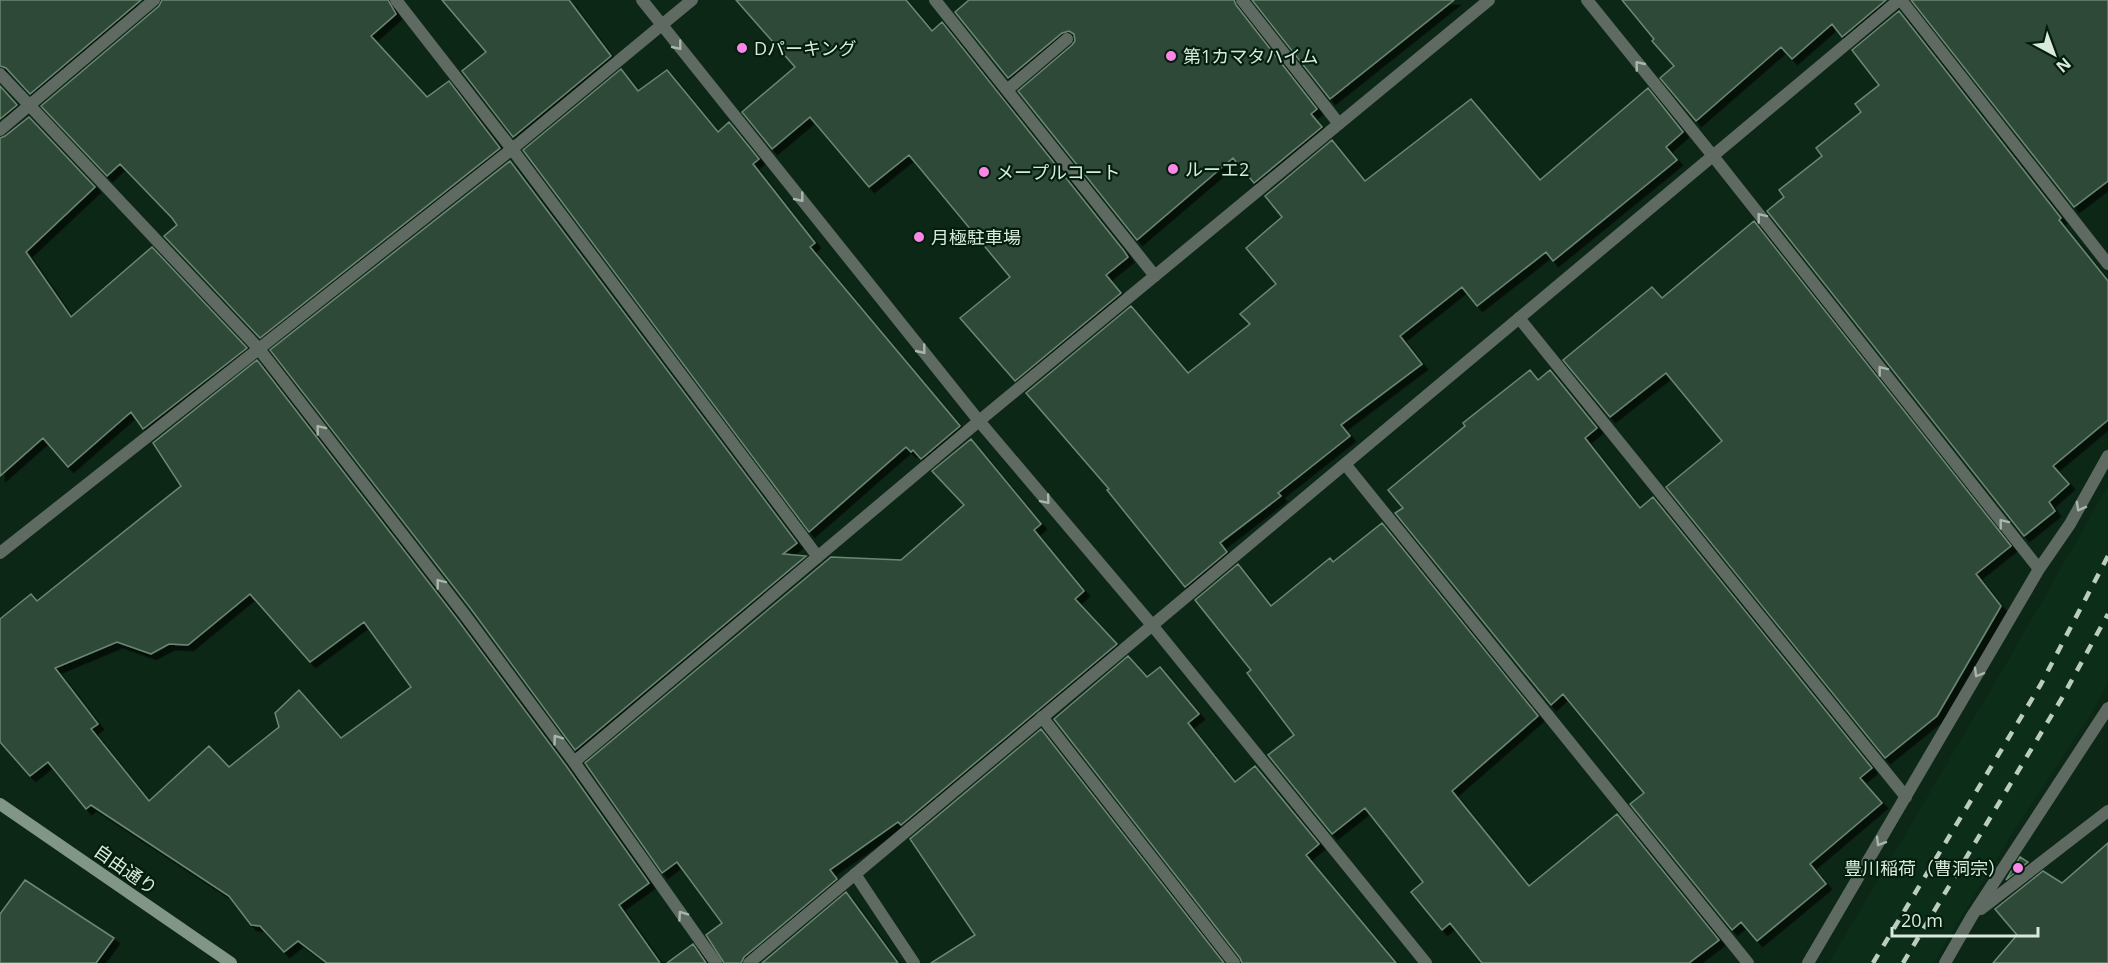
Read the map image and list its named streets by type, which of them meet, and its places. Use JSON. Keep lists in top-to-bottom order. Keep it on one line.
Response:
{"streets":{"main road":["自由通り"]},"places":["Dパーキング","第1カマタハイム","ルーエ2","メープルコート","月極駐車場","豊川稲荷（曹洞宗）"],"scale_bar":"20 m","north":"bottom right"}
